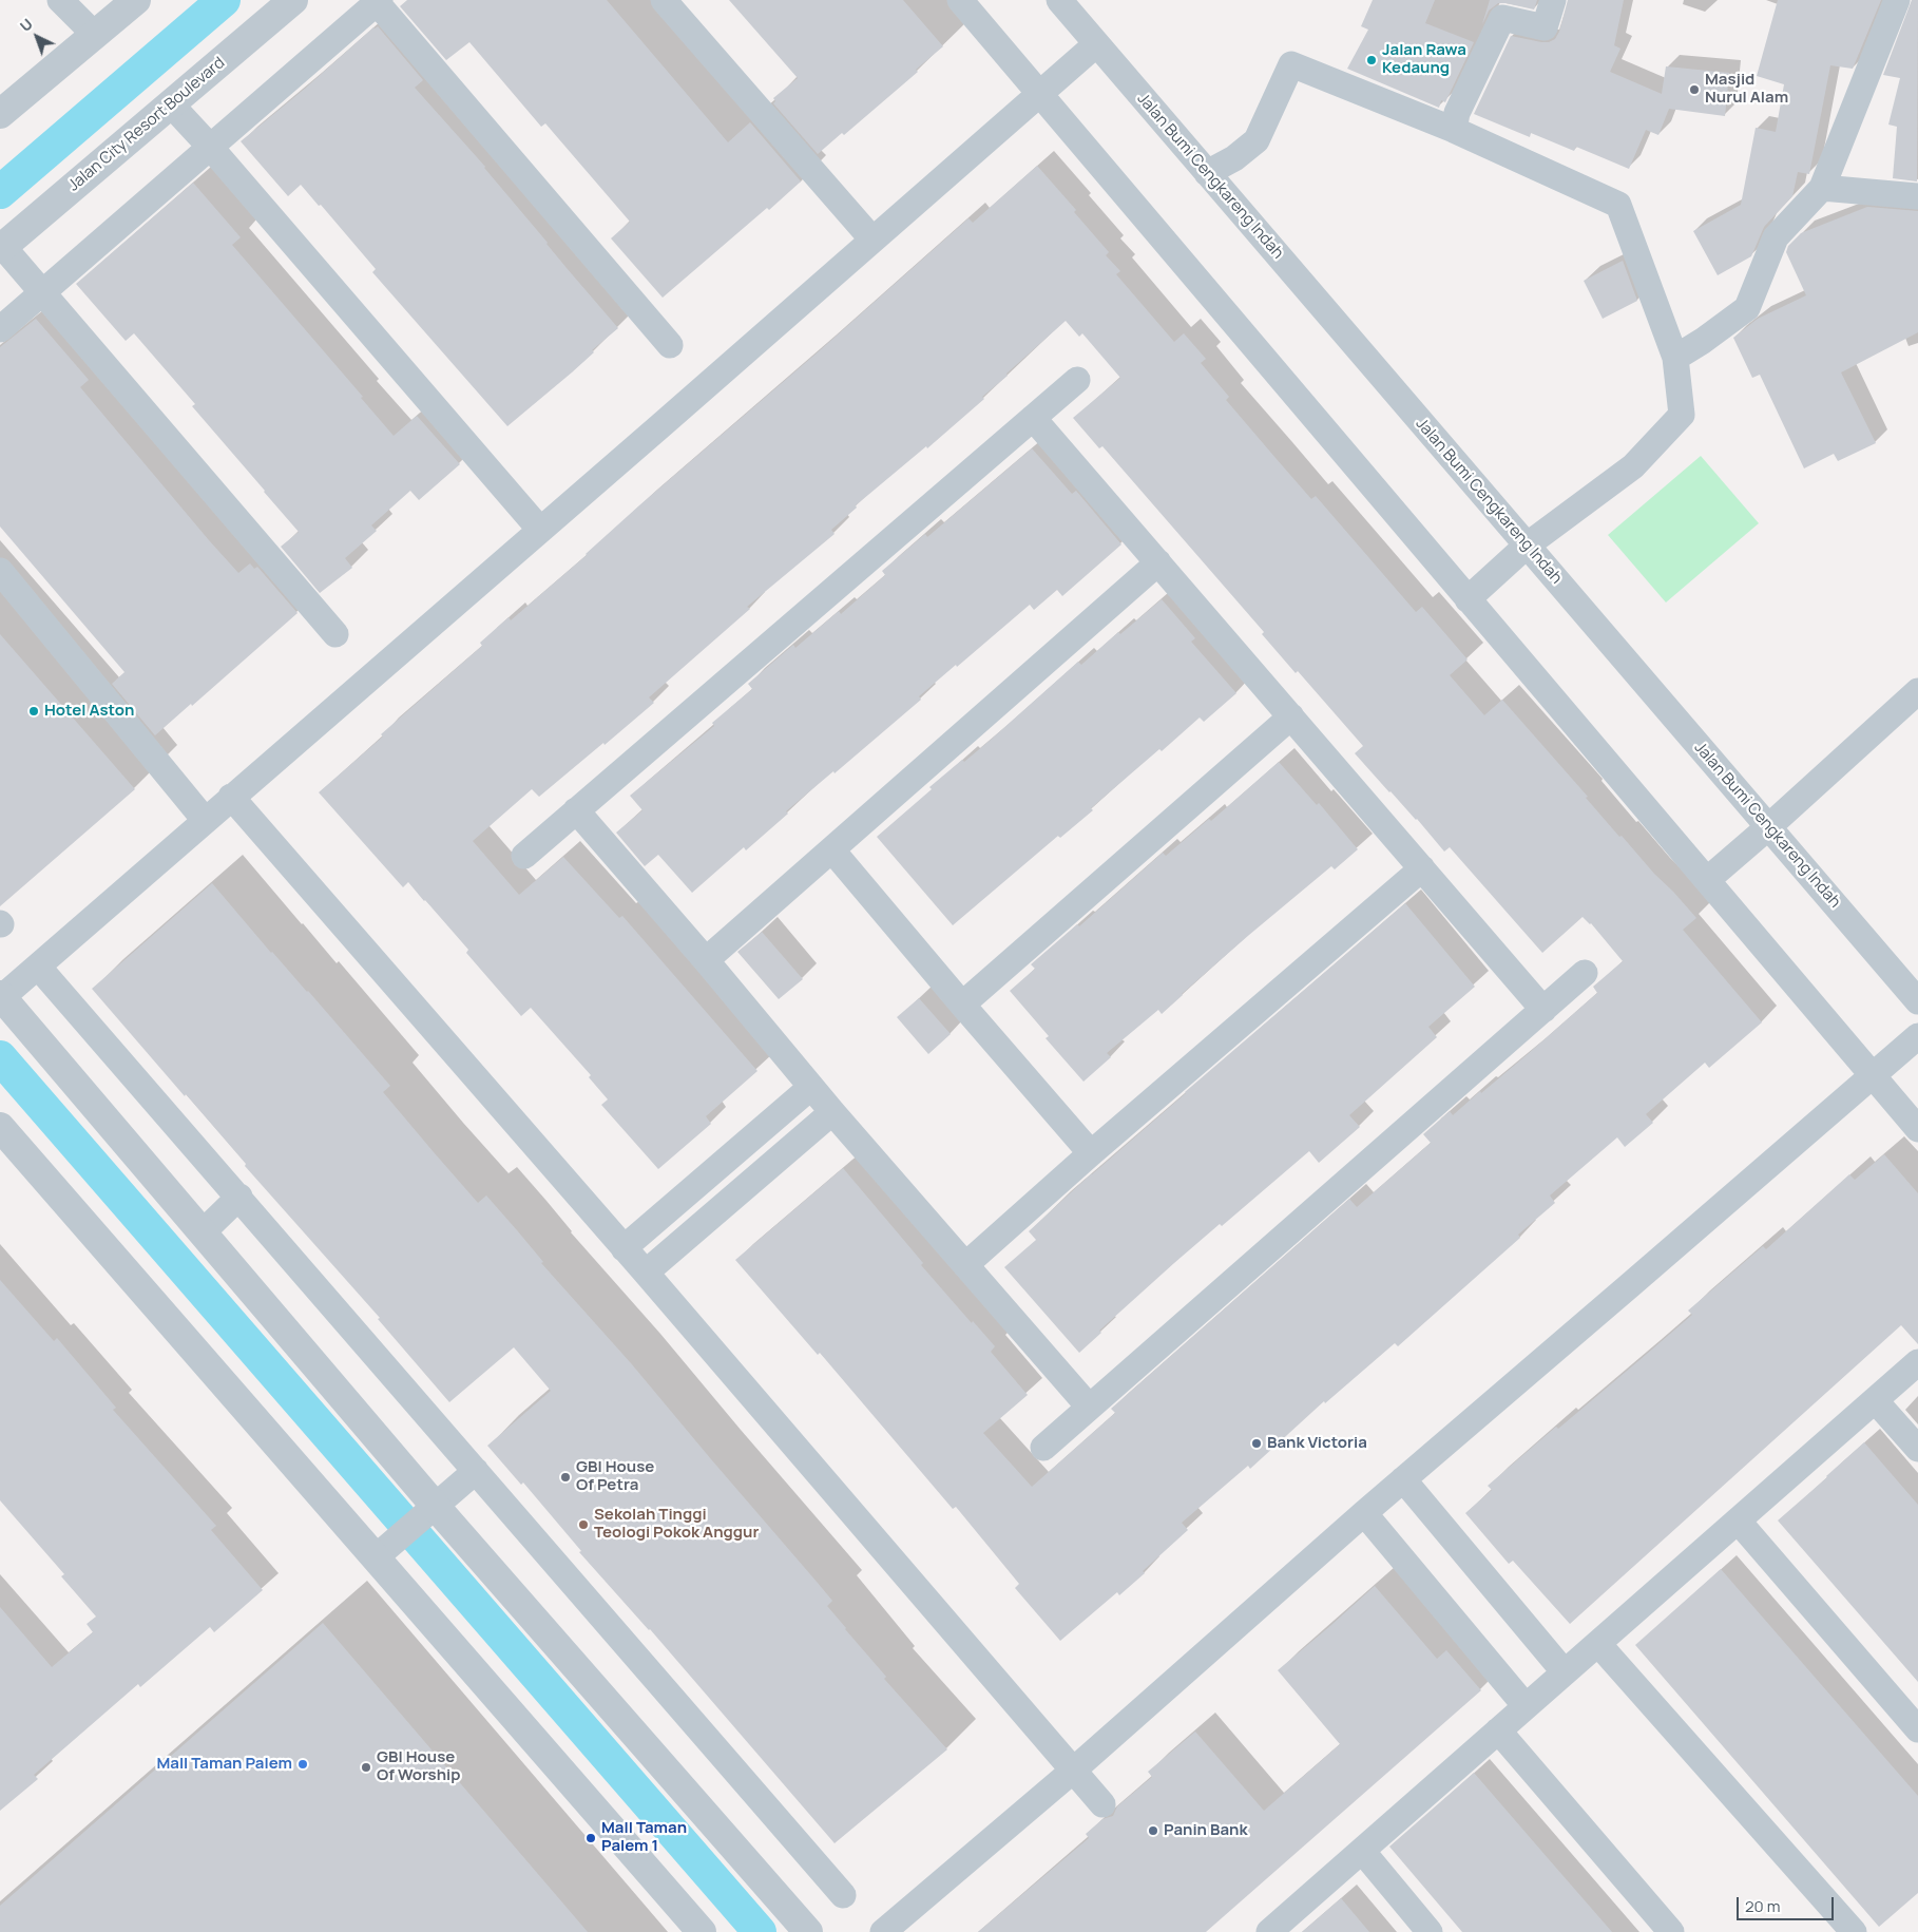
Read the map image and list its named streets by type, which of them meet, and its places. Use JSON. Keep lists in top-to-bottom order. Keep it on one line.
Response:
{"streets":{"street":["Jalan City Resort Boulevard","Jalan Bumi Cengkareng Indah"]},"places":["Jalan Rawa Kedaung","Masjid Nurul Alam","Hotel Aston","Bank Victoria","GBI House Of Petra","Sekolah Tinggi Teologi Pokok Anggur","Mall Taman Palem","GBI House Of Worship","Panin Bank","Mall Taman Palem 1"],"scale_bar":"20 m","north":"top left"}
